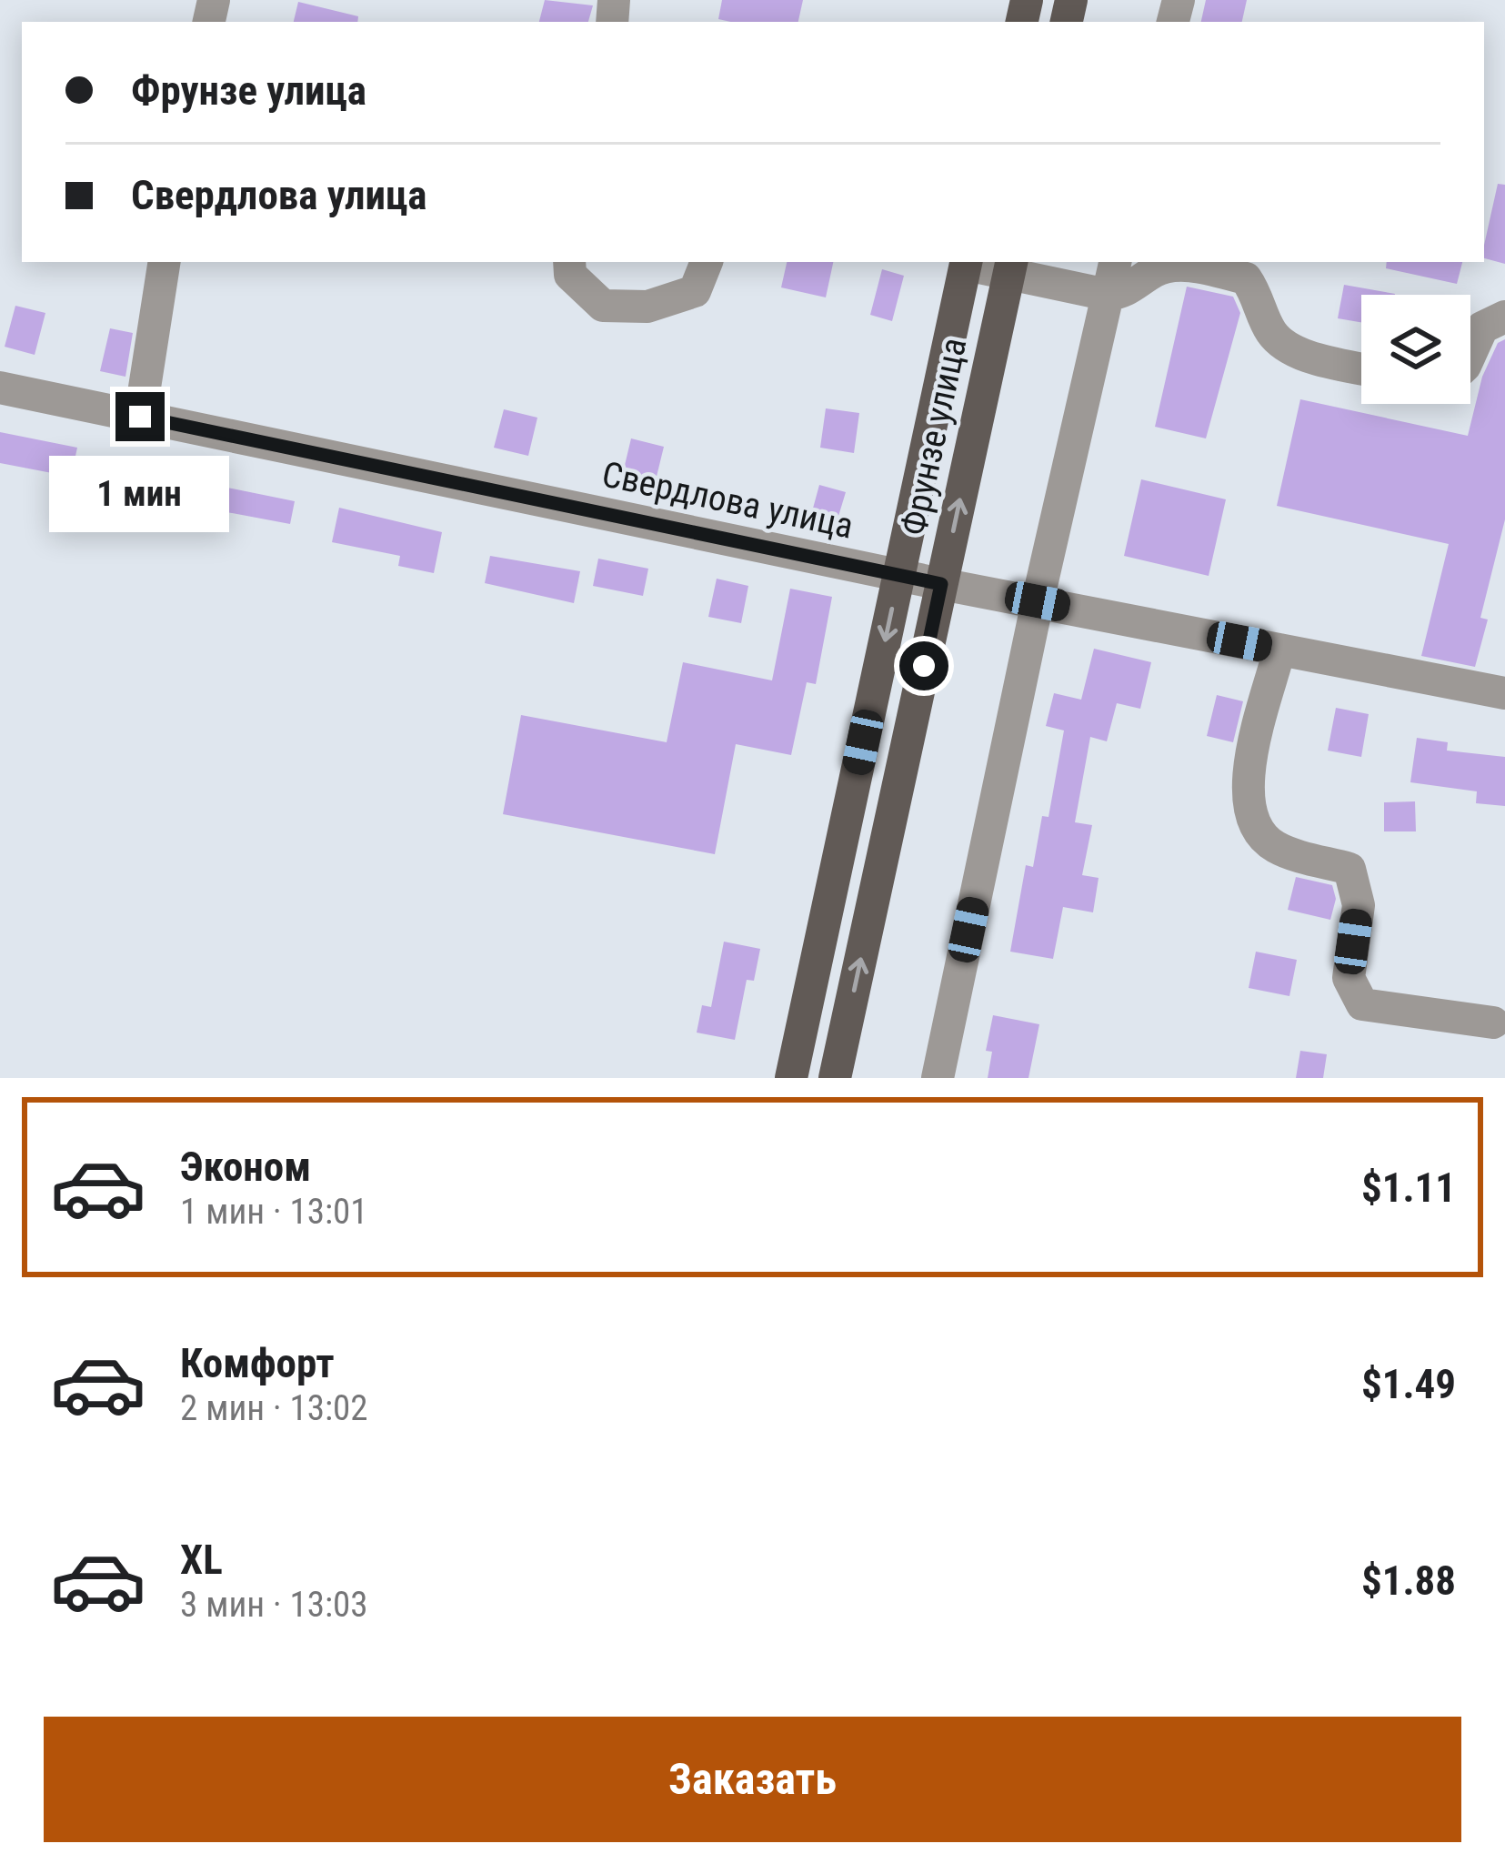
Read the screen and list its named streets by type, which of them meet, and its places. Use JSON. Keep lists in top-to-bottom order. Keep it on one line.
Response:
{"streets":{"main road":["Фрунзе улица"],"street":["Свердлова улица"]},"crossings":[["Фрунзе улица","Свердлова улица"]],"page":{"banner":["Фрунзе улица","Свердлова улица"],"bubble":"1 мин","list":[{"name":"Эконом","note":"1 мин · 13:01","value":"$1.11"},{"name":"Комфорт","note":"2 мин · 13:02","value":"$1.49"},{"name":"XL","note":"3 мин · 13:03","value":"$1.88"}],"buttons":"Заказать"}}
